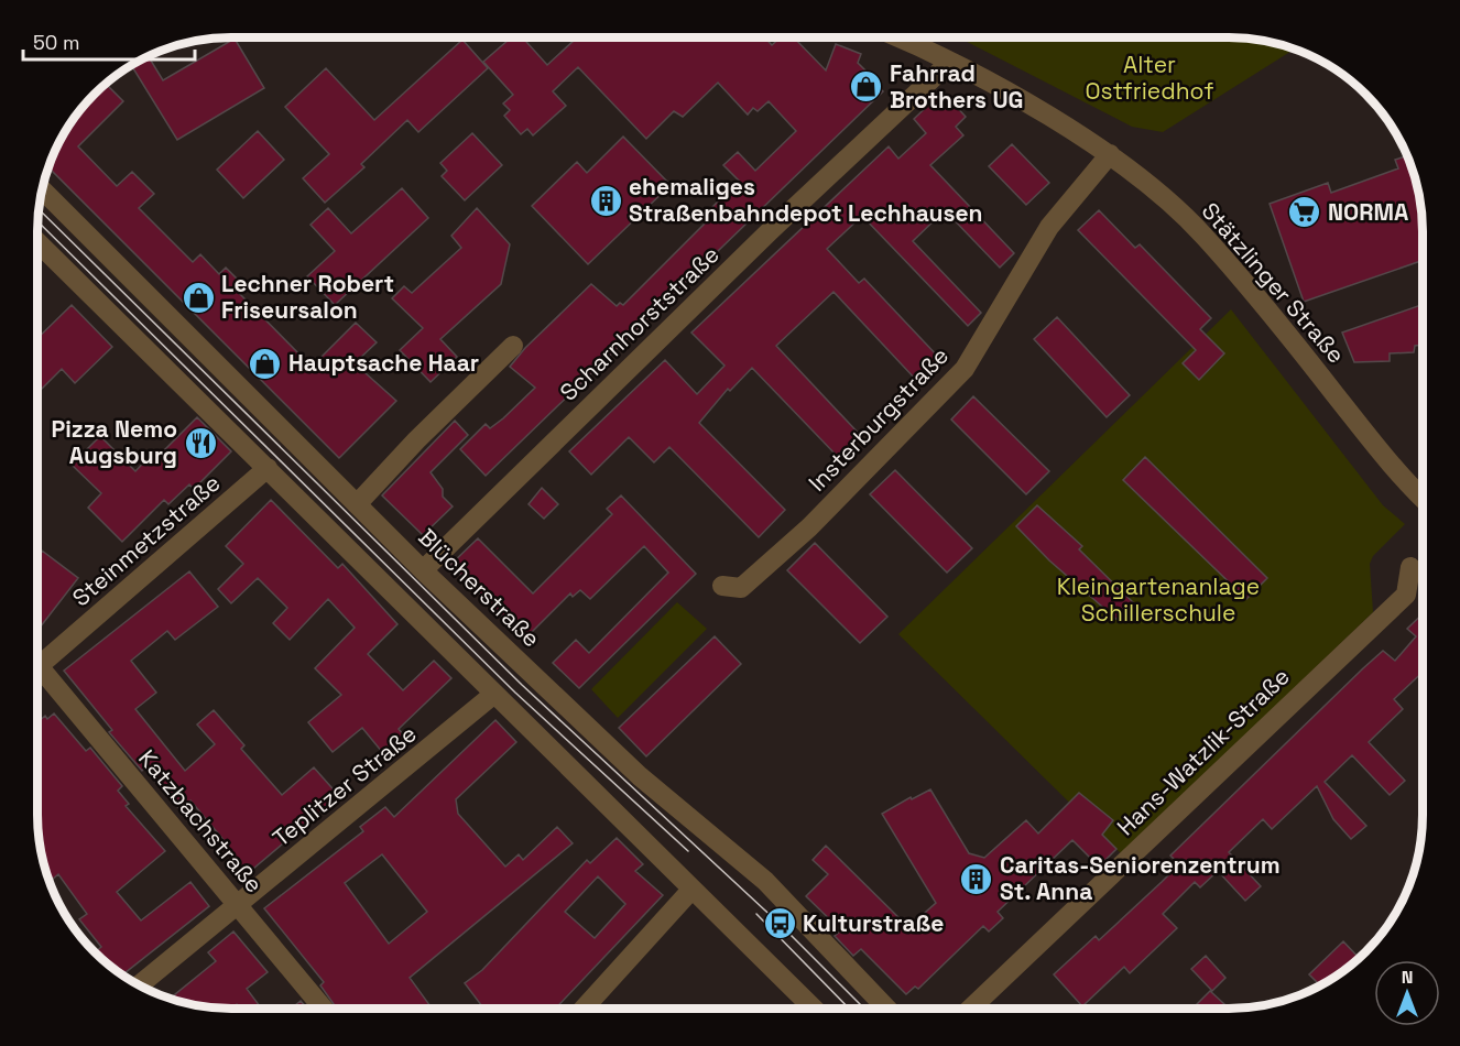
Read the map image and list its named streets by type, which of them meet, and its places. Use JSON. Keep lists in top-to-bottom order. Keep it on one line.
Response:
{"streets":{"street":["Stätzlinger Straße","Scharnhorststraße","Insterburgstraße","Steinmetzstraße","Blücherstraße","Hans-Watzlik-Straße","Teplitzer Straße","Katzbachstraße"]},"crossings":[["Stätzlinger Straße","Scharnhorststraße"],["Stätzlinger Straße","Insterburgstraße"],["Scharnhorststraße","Blücherstraße"],["Teplitzer Straße","Katzbachstraße"]],"parks":["Alter Ostfriedhof","Kleingartenanlage Schillerschule"],"places":{"shop":["Fahrrad Brothers UG","Lechner Robert Friseursalon","Hauptsache Haar"],"building":["ehemaliges Straßenbahndepot Lechhausen","Caritas-Seniorenzentrum St. Anna"],"supermarket":["NORMA"],"restaurant":["Pizza Nemo Augsburg"],"bus stop":["Kulturstraße"]},"scale_bar":"50 m","north":"top"}
